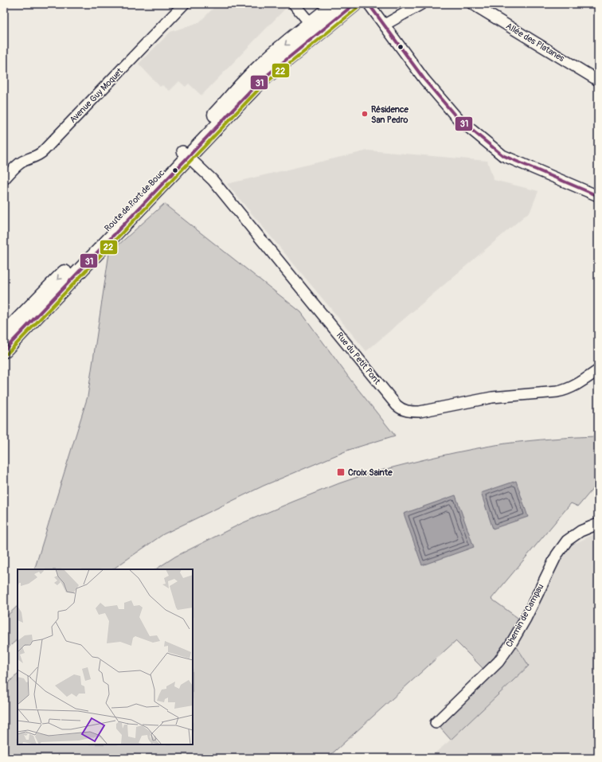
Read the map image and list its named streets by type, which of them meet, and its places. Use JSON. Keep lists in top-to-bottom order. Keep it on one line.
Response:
{"streets":{"main road":["Route de Port de Bouc"],"street":["Allée des Platanes","Avenue Guy Moquet","Rue du Petit Pont","Chemin de Campau"]},"crossings":[["Route de Port de Bouc","Rue du Petit Pont"]],"places":{"other":["Résidence San Pedro"],"transit":["Croix Sainte"]},"lines":["transit line 31","transit line 22"]}
